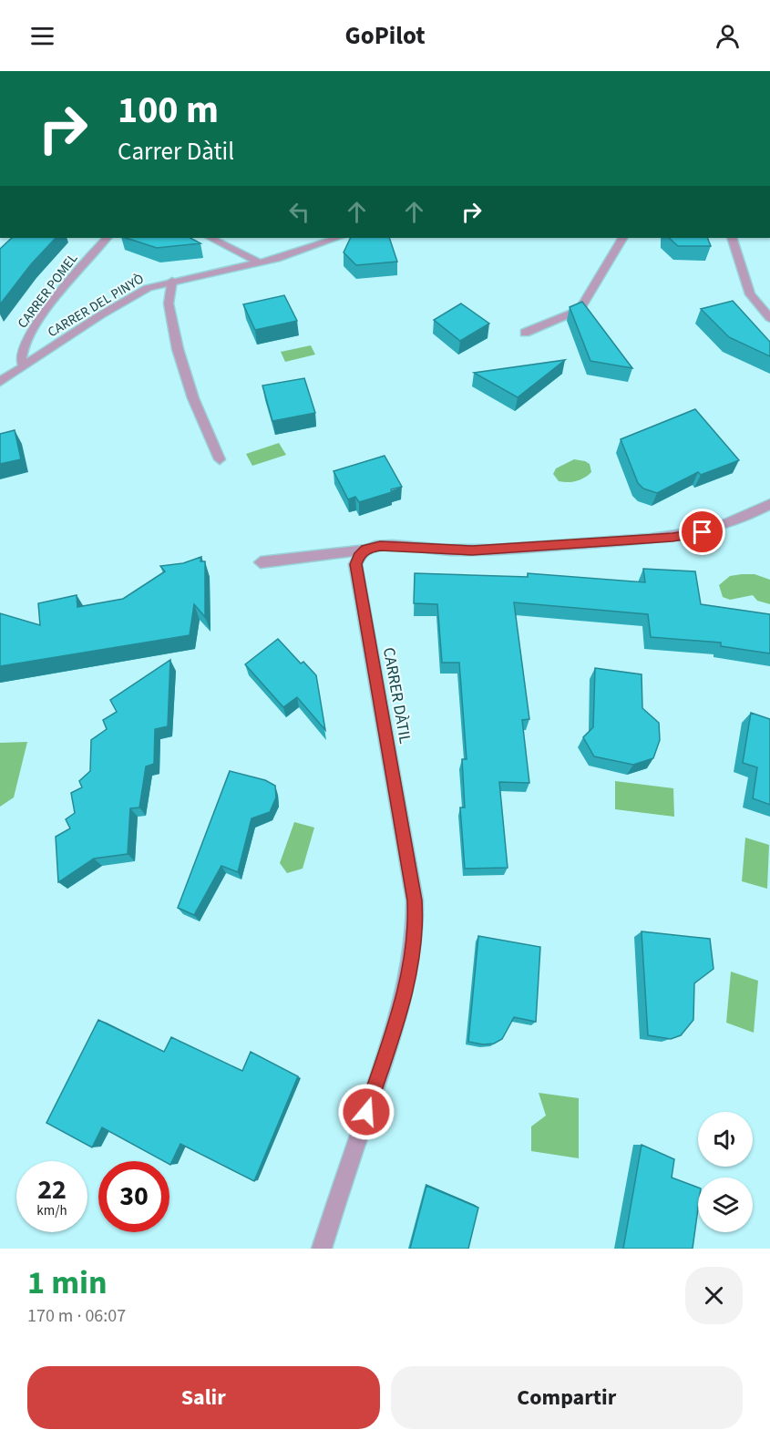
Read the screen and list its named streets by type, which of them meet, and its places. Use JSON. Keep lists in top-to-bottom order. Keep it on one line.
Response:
{"streets":{"street":["CARRER POMEL","CARRER DEL PINYÒ","CARRER DÀTIL"]},"crossings":[["CARRER POMEL","CARRER DEL PINYÒ"]],"page":{"header":"GoPilot","turn":["100 m","Carrer Dàtil"],"speed":"22 km/h","limit":"30","heading":["1 min","170 m · 06:07"],"buttons":["Salir","Compartir"]}}
